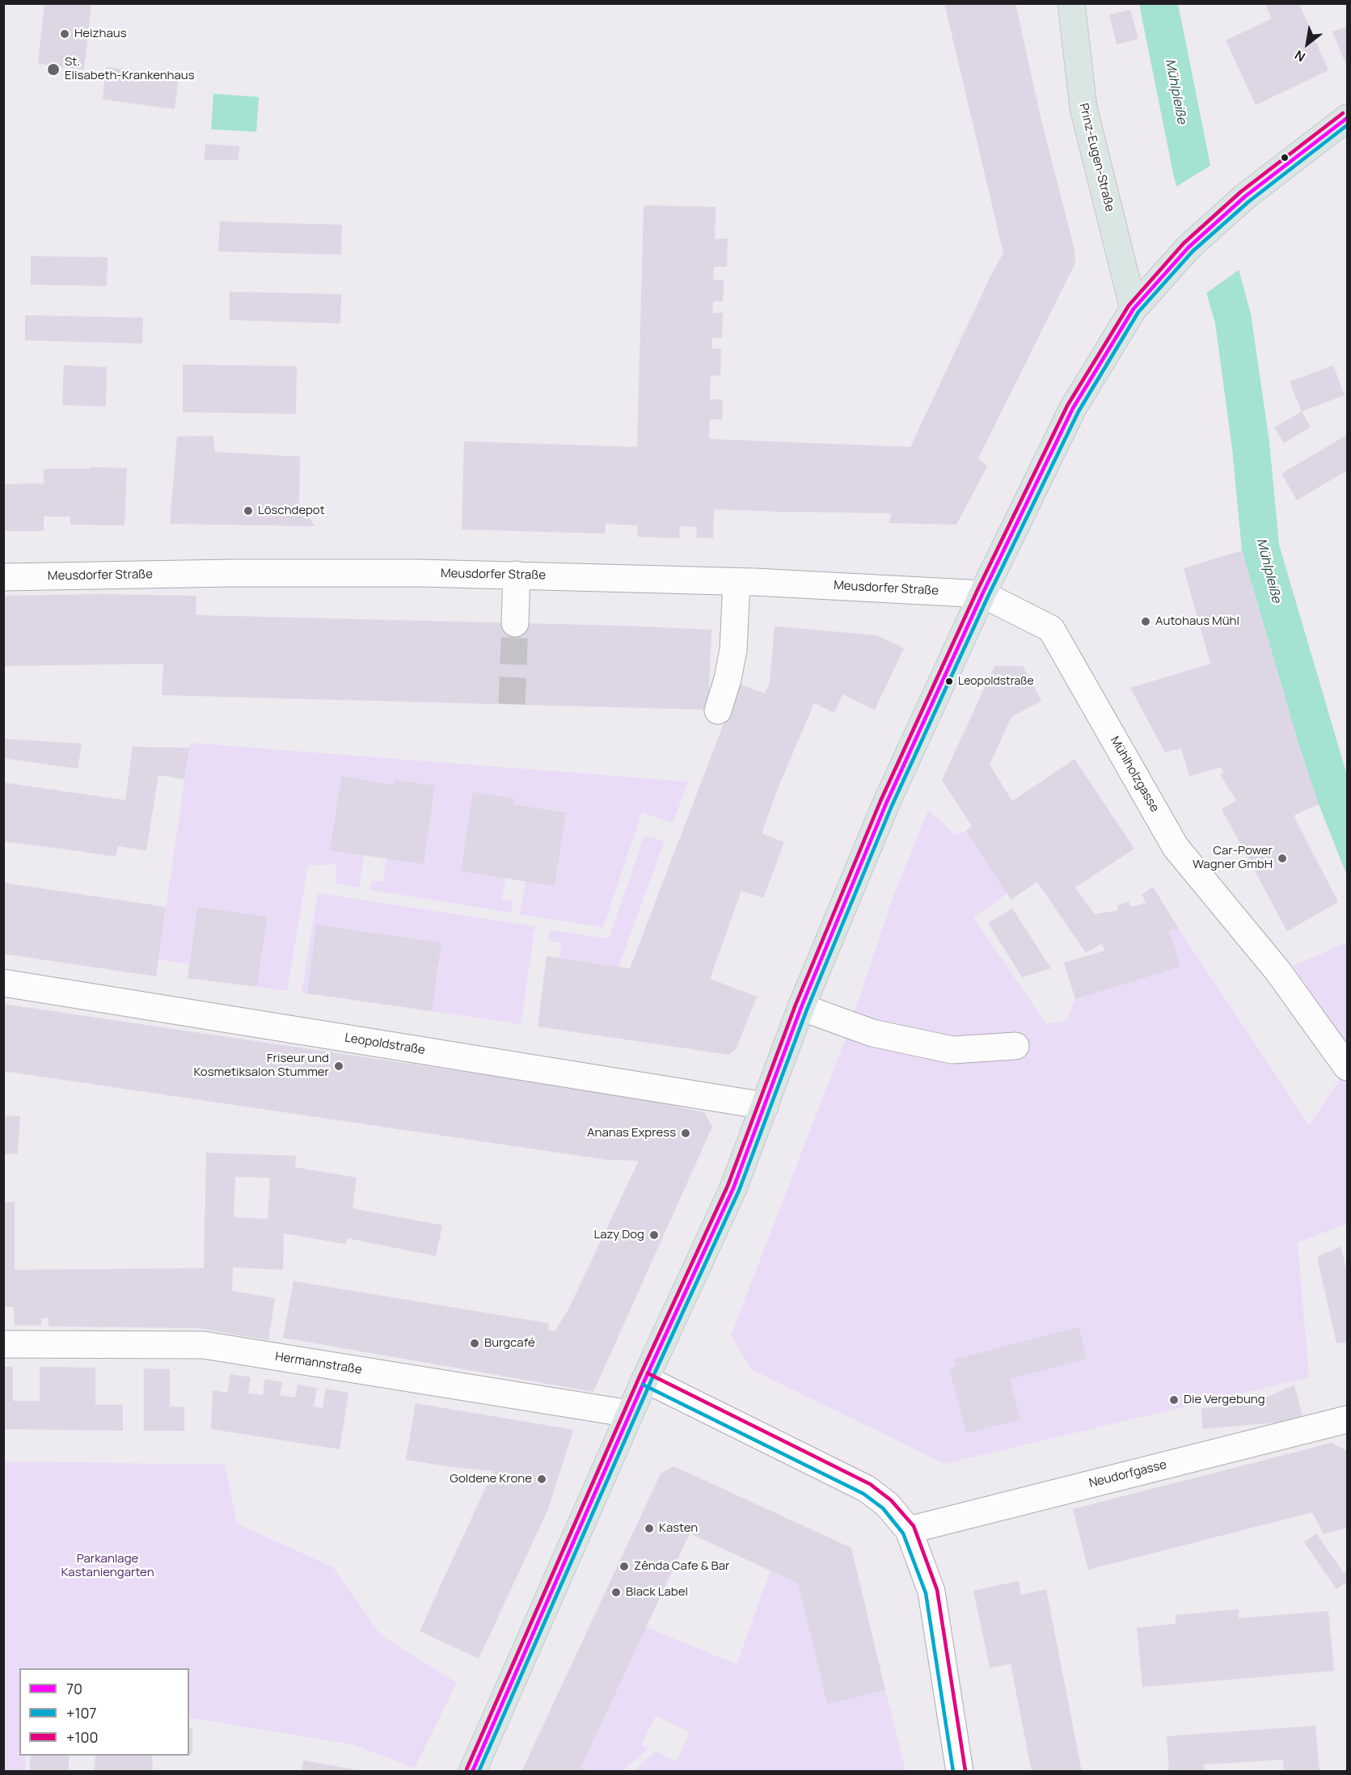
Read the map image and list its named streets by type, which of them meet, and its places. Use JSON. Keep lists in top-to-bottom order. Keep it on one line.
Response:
{"streets":{"main road":["Prinz-Eugen-Straße"],"street":["Meusdorfer Straße","Mühlholzgasse","Leopoldstraße","Hermannstraße","Neudorfgasse"]},"crossings":[["Meusdorfer Straße","Mühlholzgasse"]],"water":["Mühlpleiße"],"parks":["Parkanlage Kastaniengarten"],"places":["Heizhaus","St. Elisabeth-Krankenhaus","Löschdepot","Autohaus Mühl","Leopoldstraße","Car-Power Wagner GmbH","Friseur und Kosmetiksalon Stummer","Ananas Express","Lazy Dog","Burgcafé","Die Vergebung","Goldene Krone","Kasten","Zênda Cafe & Bar","Black Label"],"lines":["transit line +100","transit line 70","transit line +107"],"legend":["70","+107","+100"],"north":"bottom left"}
